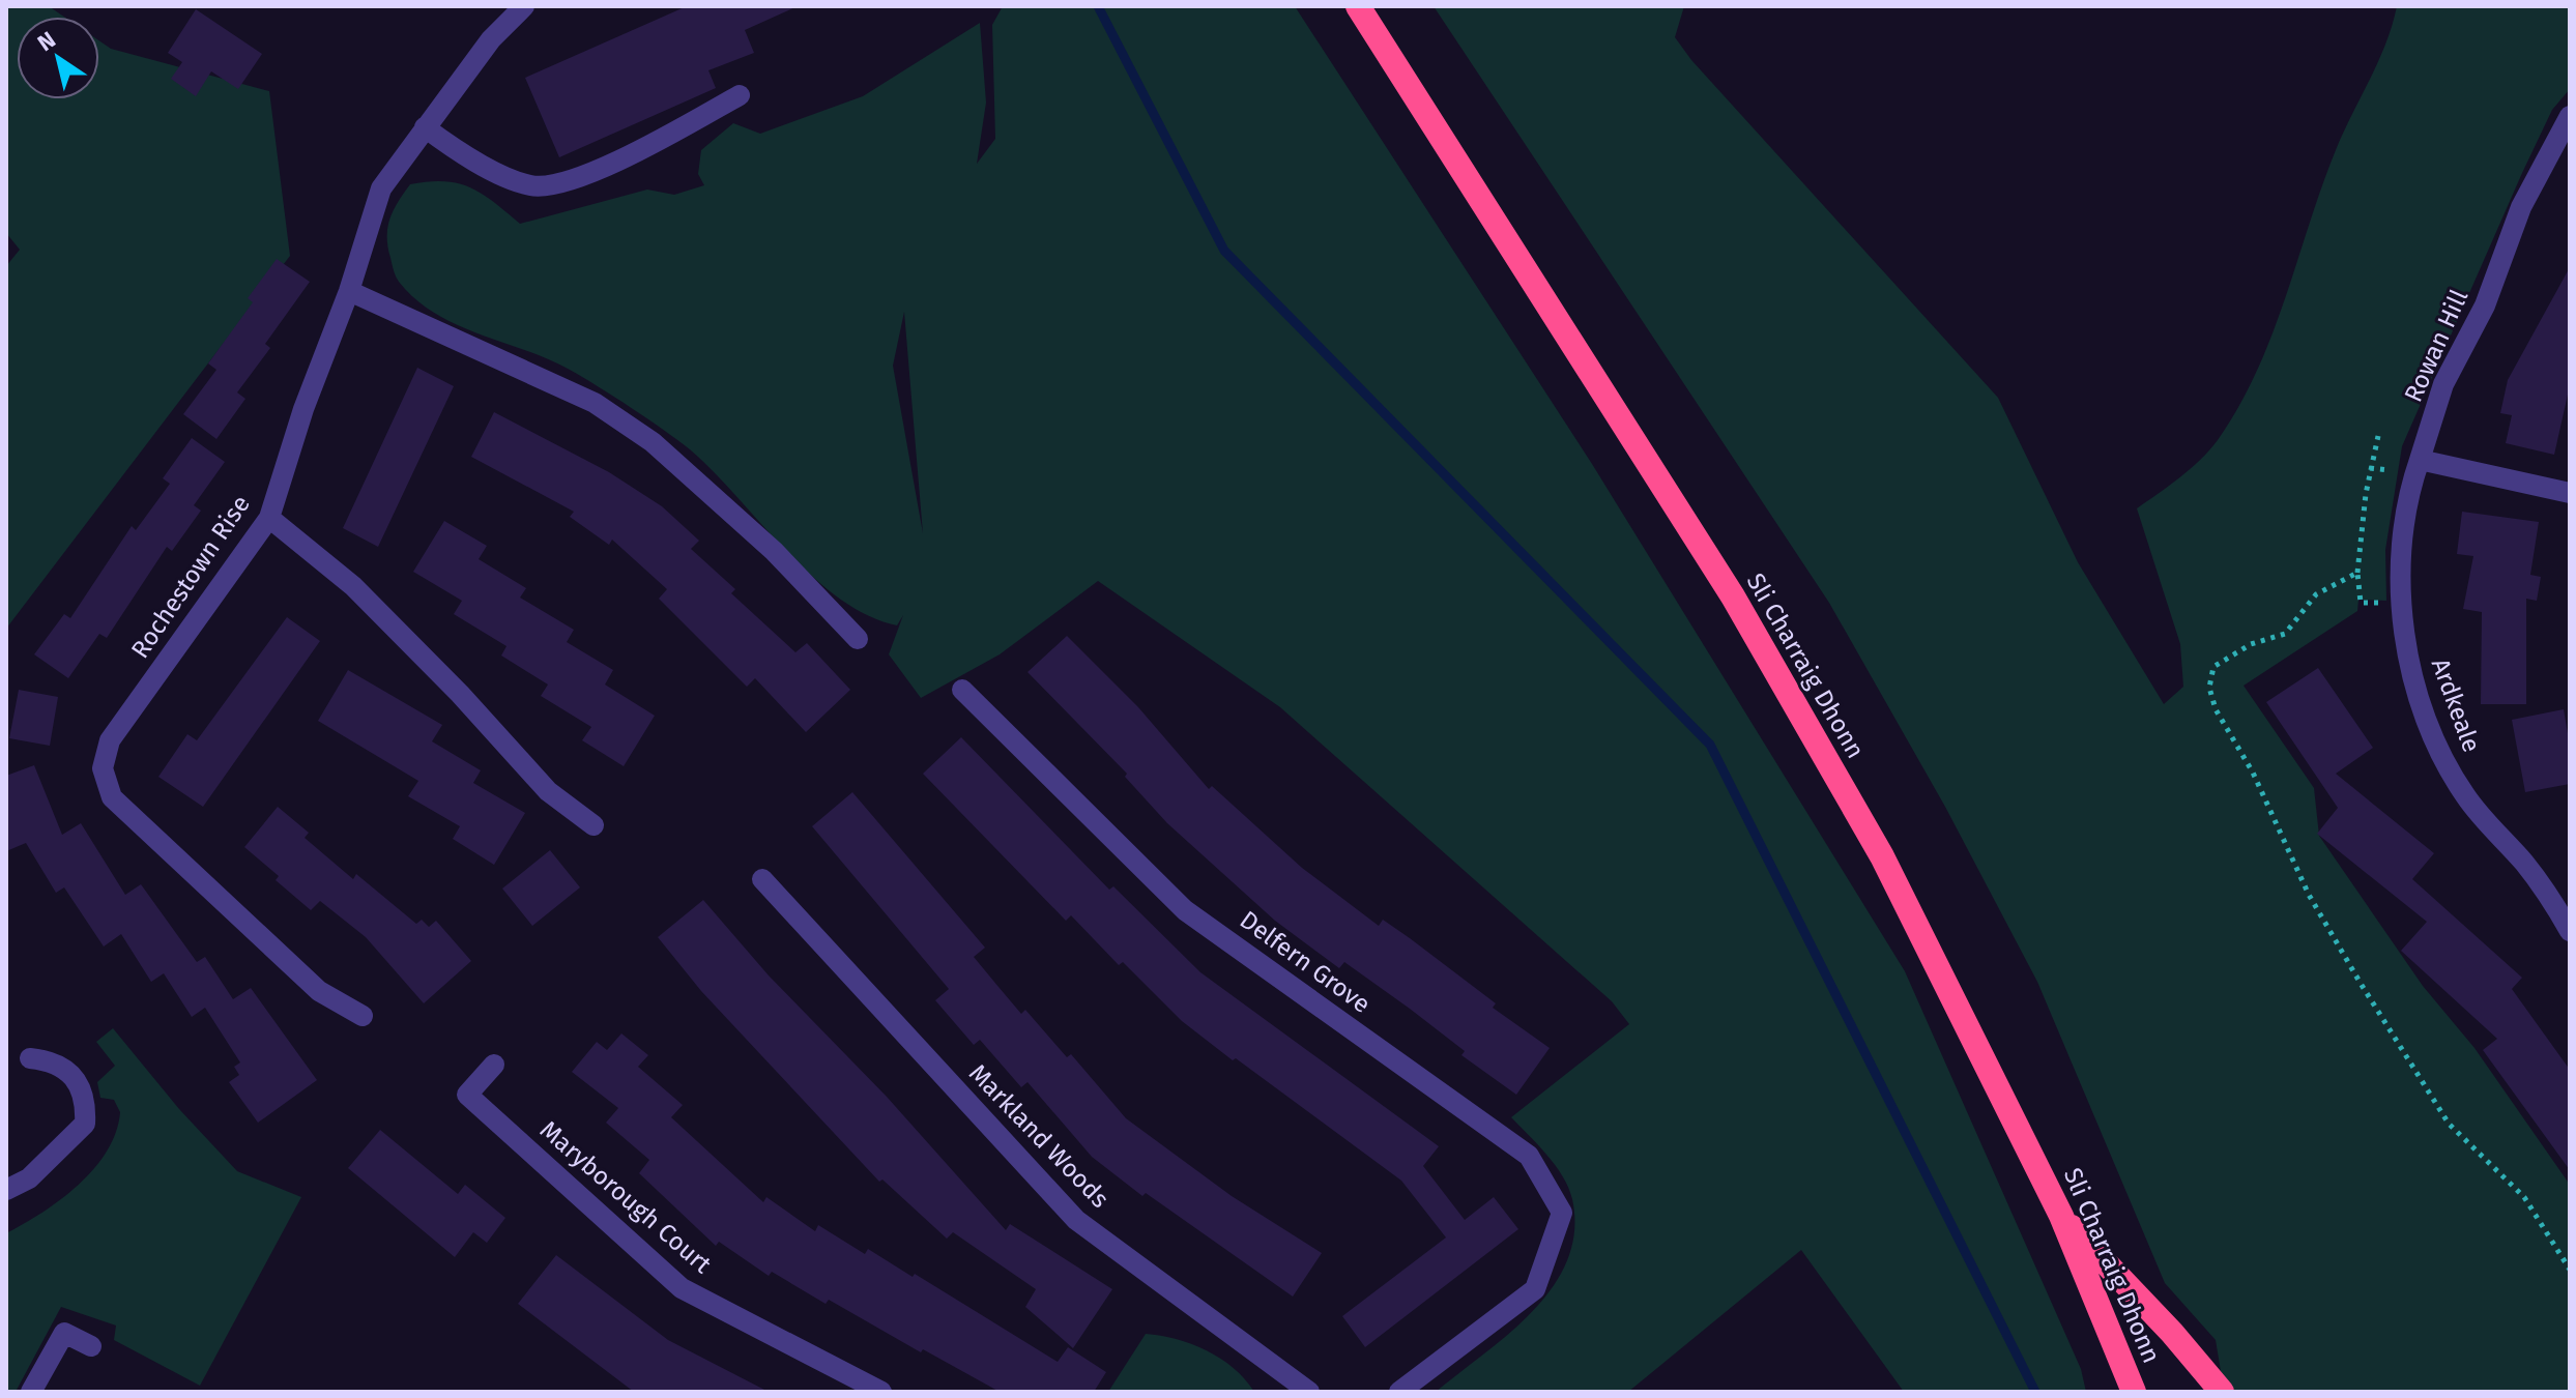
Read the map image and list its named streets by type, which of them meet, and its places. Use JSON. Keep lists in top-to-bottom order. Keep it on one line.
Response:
{"streets":{"highway":["Sli Charraig Dhonn"],"street":["Rowan Hill","Rochestown Rise","Ardkeale","Delfern Grove","Markland Woods","Maryborough Court"]},"crossings":[["Rowan Hill","Ardkeale"]],"north":"top left"}
